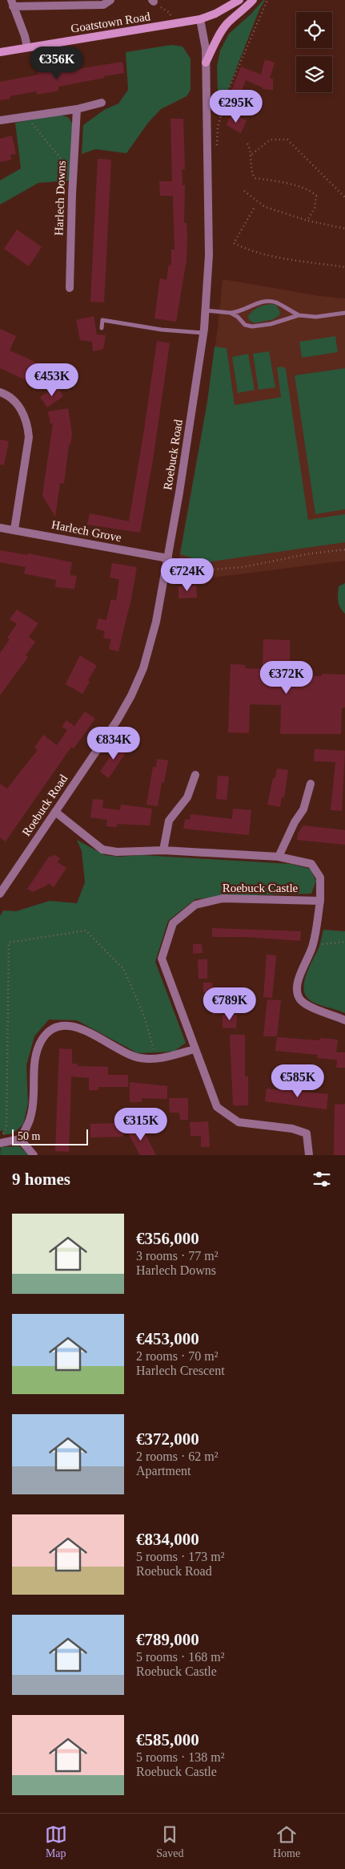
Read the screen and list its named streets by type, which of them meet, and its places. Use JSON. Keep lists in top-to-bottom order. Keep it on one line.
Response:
{"streets":{"main road":["Goatstown Road"],"street":["Harlech Downs","Roebuck Road","Harlech Grove","Roebuck Castle"]},"crossings":[["Goatstown Road","Roebuck Road"],["Roebuck Road","Harlech Grove"]],"scale_bar":"50 m","page":{"price":["€356K","€295K","€453K","€724K","€372K","€834K","€789K","€585K","€315K"],"scale":"50 m","heading":"9 homes","list":[{"name":"€356,000","note":"3 rooms · 77 m² · Harlech Downs"},{"name":"€453,000","note":"2 rooms · 70 m² · Harlech Crescent"},{"name":"€372,000","note":"2 rooms · 62 m² · Apartment"},{"name":"€834,000","note":"5 rooms · 173 m² · Roebuck Road"},{"name":"€789,000","note":"5 rooms · 168 m² · Roebuck Castle"},{"name":"€585,000","note":"5 rooms · 138 m² · Roebuck Castle"}],"tabs":["Map","Saved","Home"]}}
